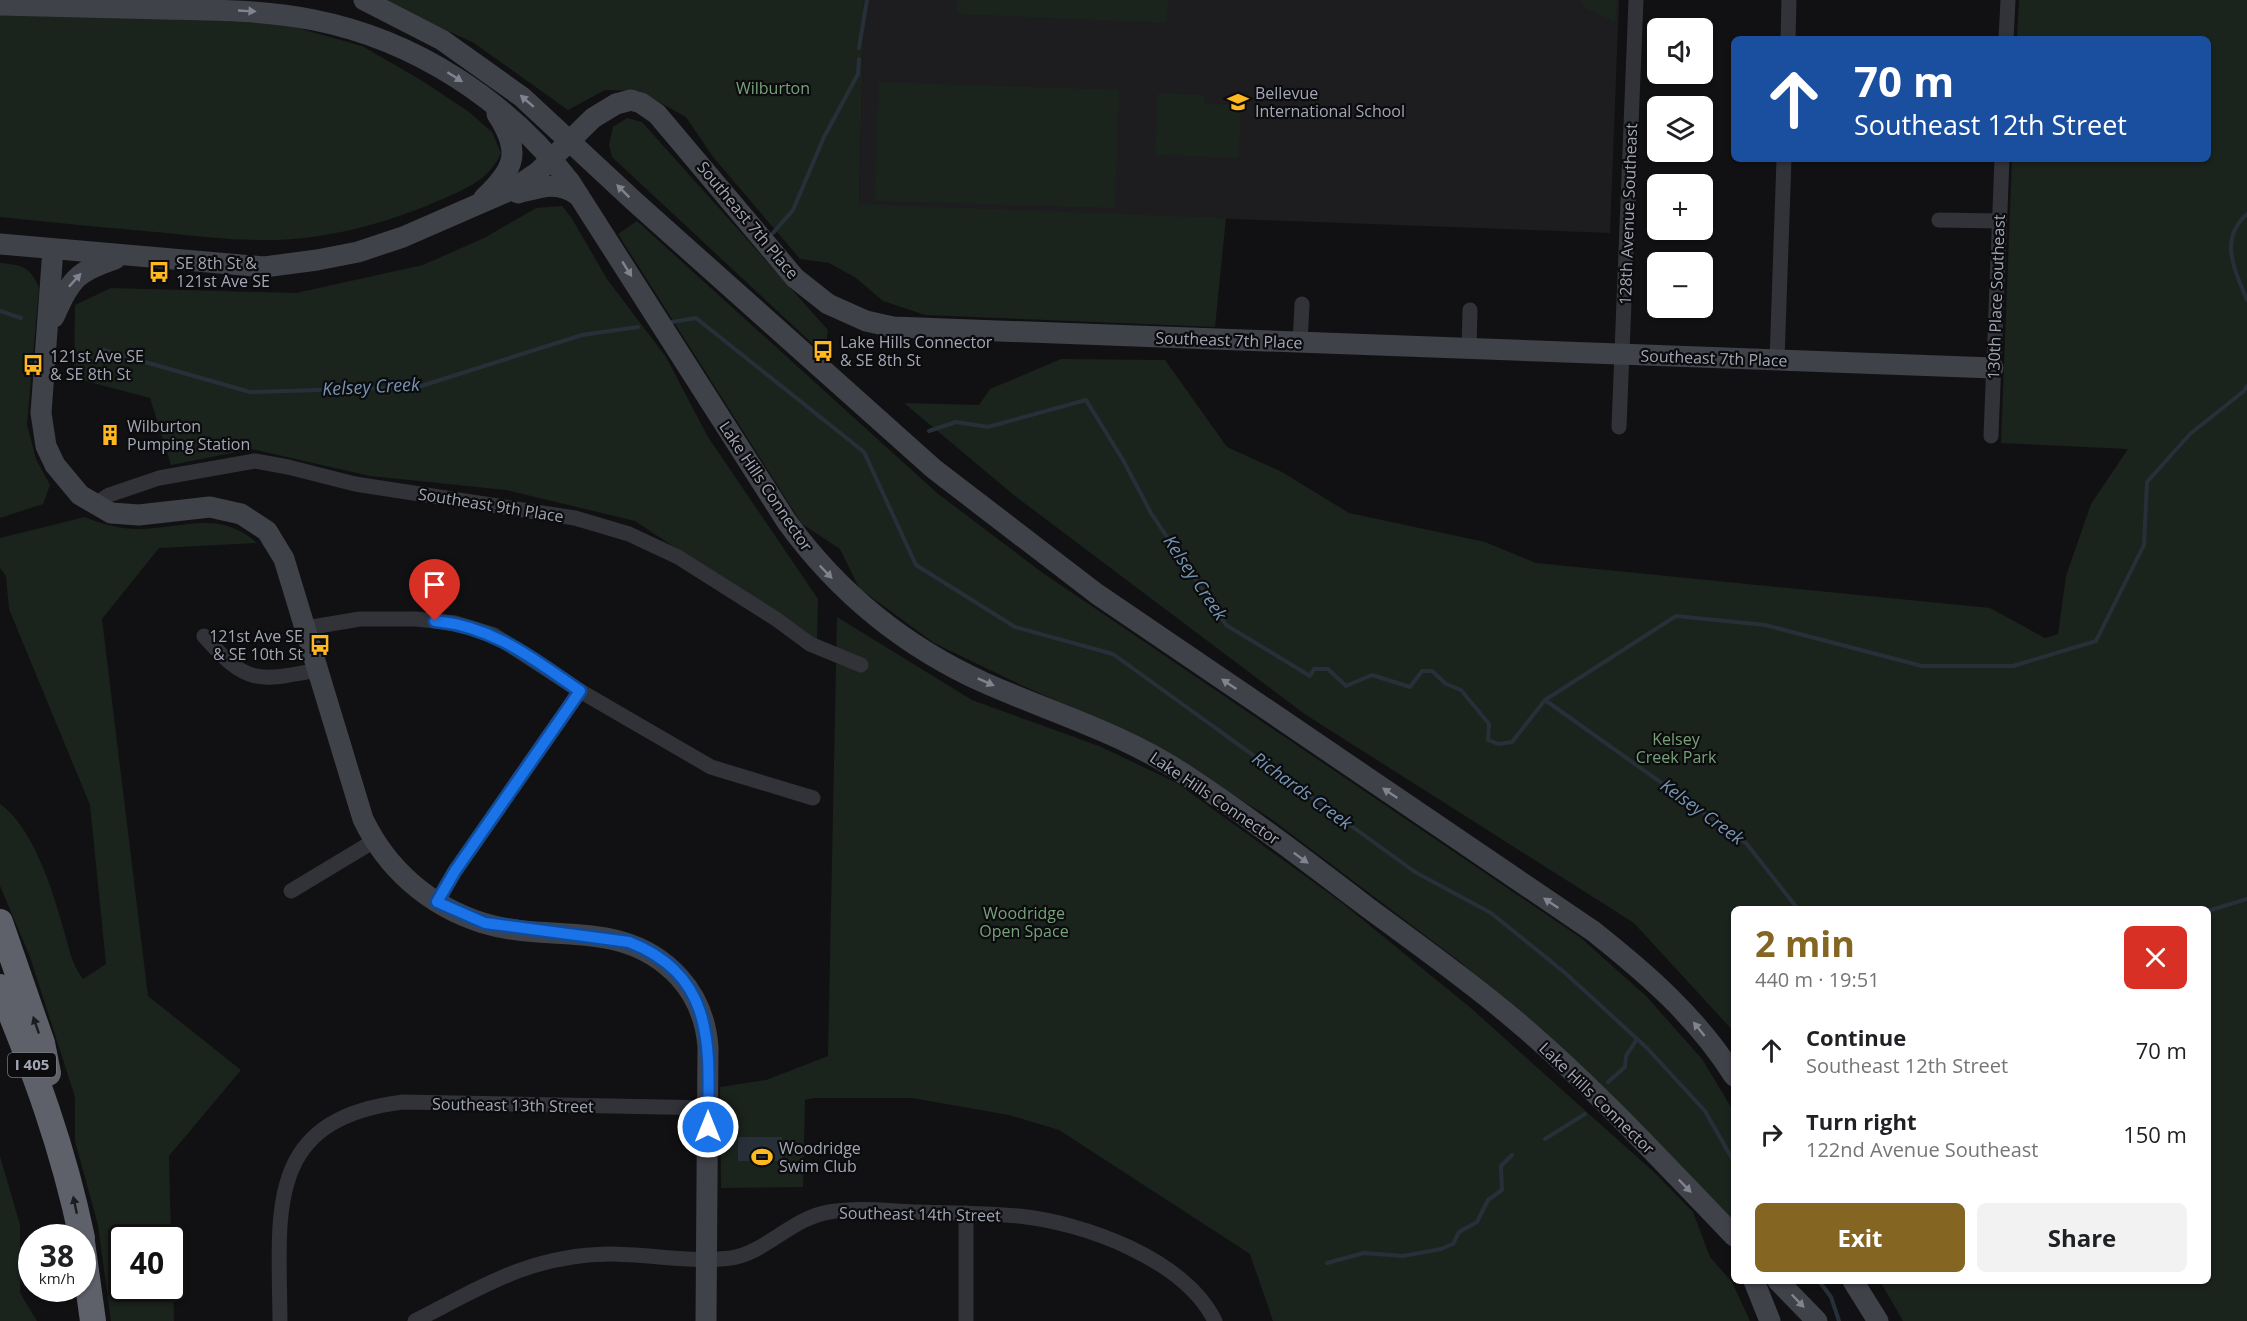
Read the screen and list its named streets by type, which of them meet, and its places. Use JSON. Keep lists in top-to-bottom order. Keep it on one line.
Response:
{"streets":{"highway":["I 405"],"main road":["Southeast 7th Place","Lake Hills Connector"],"street":["128th Avenue Southeast","130th Place Southeast","Southeast 9th Place","Southeast 13th Street","Southeast 14th Street"]},"crossings":[["128th Avenue Southeast","Southeast 7th Place"],["Southeast 7th Place","130th Place Southeast"],["Southeast 7th Place","Lake Hills Connector"]],"water":["Kelsey Creek","Richards Creek"],"parks":["Wilburton","Kelsey Creek Park","Woodridge Open Space"],"places":{"school or university":["Bellevue International School"],"bus stop":["SE 8th St & 121st Ave SE","Lake Hills Connector & SE 8th St","121st Ave SE & SE 8th St","121st Ave SE & SE 10th St"],"building":["Wilburton Pumping Station"],"sports":["Woodridge Swim Club"]},"page":{"map_buttons":["+","−"],"turn":["70 m","Southeast 12th Street"],"heading":["2 min","440 m · 19:51"],"list":[{"name":"Continue","note":"Southeast 12th Street","value":"70 m"},{"name":"Turn right","note":"122nd Avenue Southeast","value":"150 m"}],"buttons":["Exit","Share"],"speed":"38 km/h","limit":"40"}}
